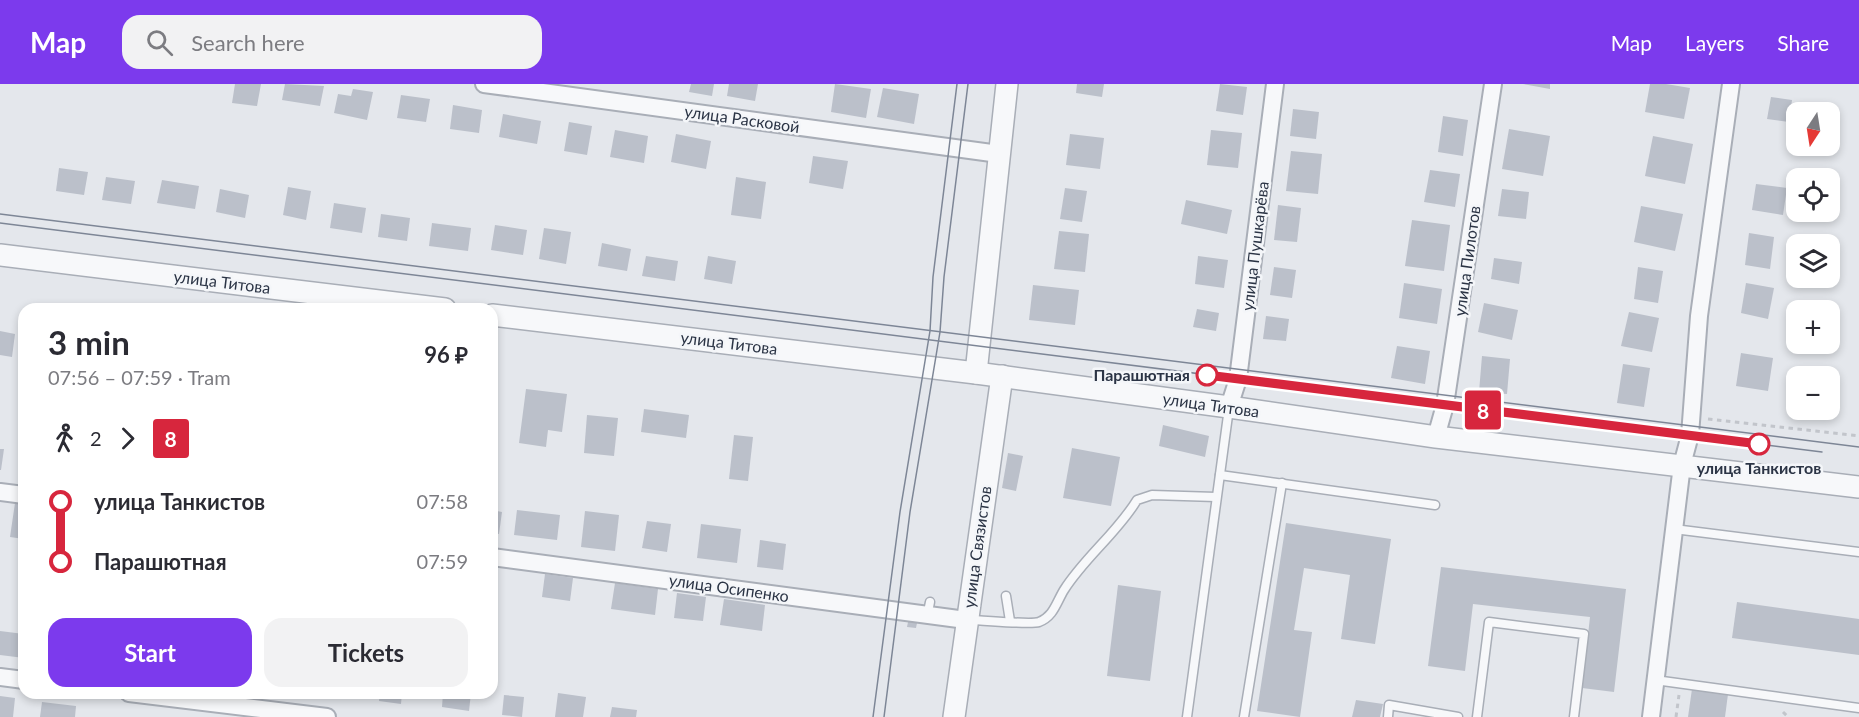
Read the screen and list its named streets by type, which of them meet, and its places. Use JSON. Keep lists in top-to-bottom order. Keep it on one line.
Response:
{"streets":{"street":["улица Расковой","улица Пушкарёва","улица Пилотов","улица Титова","улица Связистов","улица Осипенко"]},"crossings":[["улица Пушкарёва","улица Титова"],["улица Пилотов","улица Титова"],["улица Титова","улица Связистов"],["улица Связистов","улица Осипенко"]],"places":["Парашютная","улица Танкистов"],"lines":["tram line 8"],"north":"bottom","page":{"header":"Map","search":"Search here","nav":["Map","Layers","Share"],"on_map":"8","map_buttons":["+","−"],"heading":["3 min","07:56 – 07:59 · Tram","96 ₽"],"legs":["2","8"],"list":[{"name":"улица Танкистов","value":"07:58"},{"name":"Парашютная","value":"07:59"}],"buttons":["Start","Tickets"]}}
